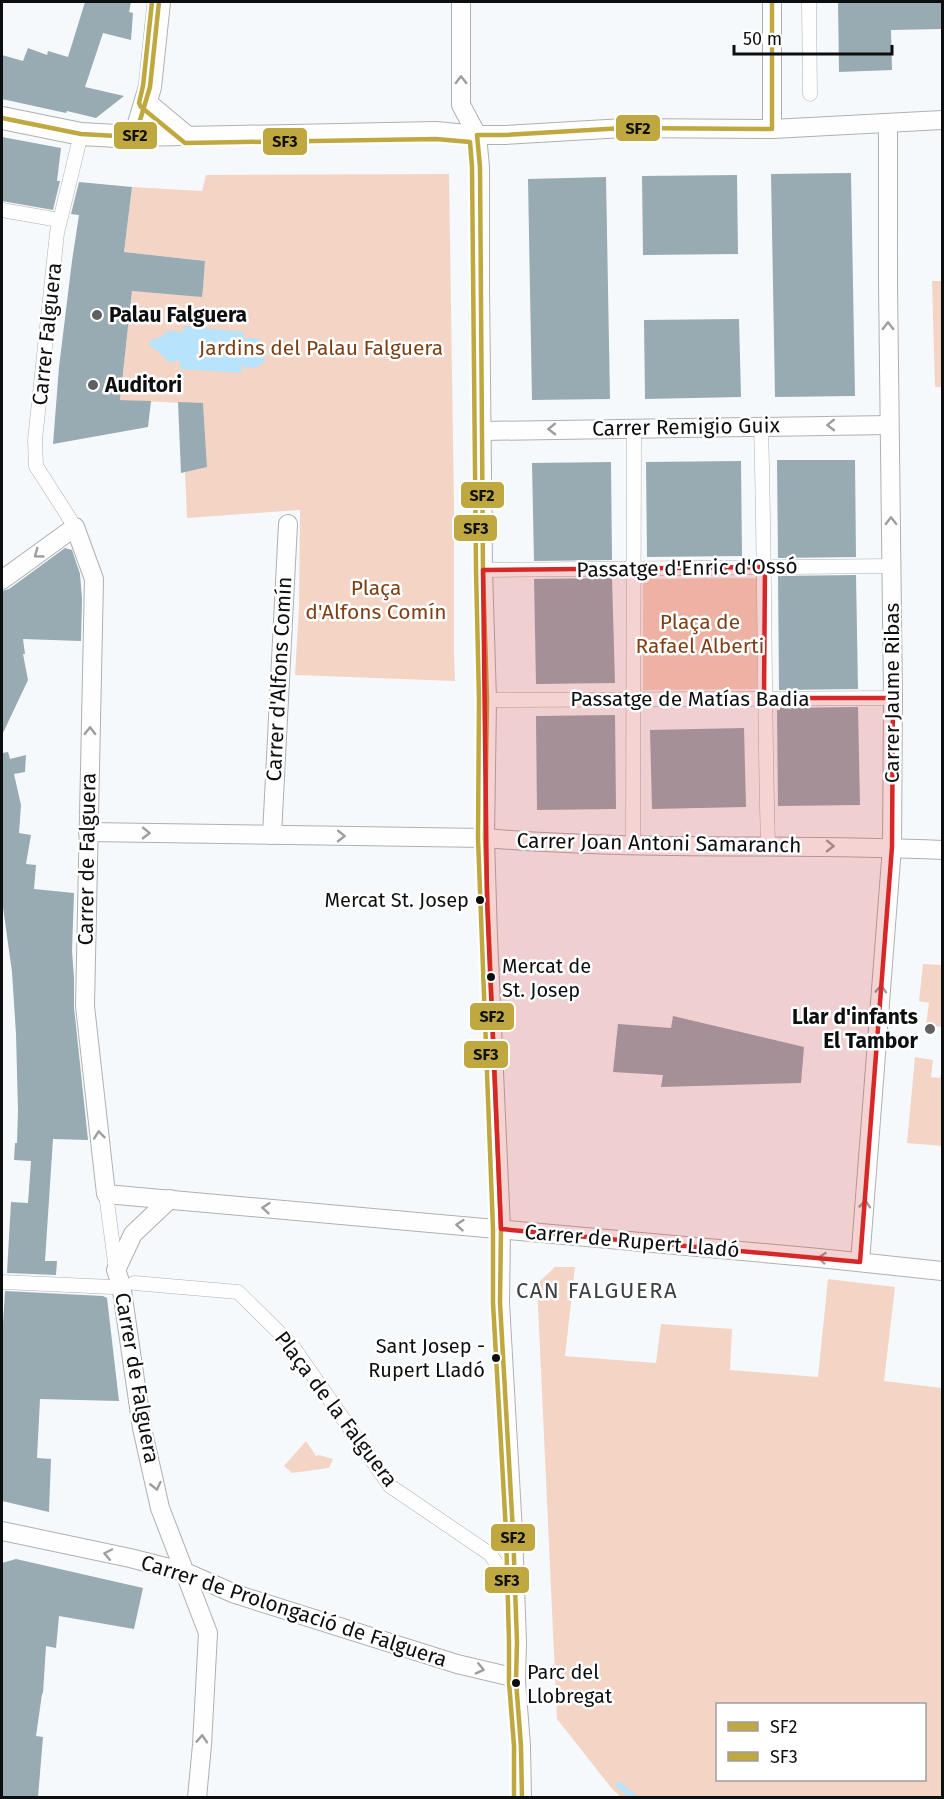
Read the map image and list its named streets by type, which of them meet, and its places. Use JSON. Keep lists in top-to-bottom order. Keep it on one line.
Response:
{"streets":{"street":["Carrer Falguera","Carrer Remigio Guix","Passatge d'Enric d'Ossó","Carrer d'Alfons Comín","Carrer Jaume Ribas","Passatge de Matías Badia","Carrer Joan Antoni Samaranch","Carrer de Falguera","Carrer de Rupert Lladó","Plaça de la Falguera","Carrer de Prolongació de Falguera"]},"crossings":[["Carrer Falguera","Carrer de Falguera"],["Carrer Remigio Guix","Carrer Jaume Ribas"],["Passatge d'Enric d'Ossó","Carrer Jaume Ribas"],["Carrer d'Alfons Comín","Carrer Joan Antoni Samaranch"],["Carrer Jaume Ribas","Passatge de Matías Badia"],["Carrer Jaume Ribas","Carrer Joan Antoni Samaranch"],["Carrer Jaume Ribas","Carrer de Rupert Lladó"],["Carrer Joan Antoni Samaranch","Carrer de Falguera"],["Carrer de Falguera","Carrer de Rupert Lladó"],["Carrer de Falguera","Carrer de Prolongació de Falguera"]],"one_way":["Carrer Remigio Guix","Carrer Jaume Ribas","Carrer Joan Antoni Samaranch","Carrer de Rupert Lladó"],"districts":["CAN FALGUERA"],"parks":["Jardins del Palau Falguera","Plaça d'Alfons Comín","Plaça de Rafael Alberti"],"places":["Palau Falguera","Auditori","Mercat St. Josep","Mercat de St. Josep","Llar d'infants El Tambor","Sant Josep - Rupert Lladó","Parc del Llobregat"],"lines":["transit line SF2","transit line SF3"],"legend":["SF2","SF3"],"scale_bar":"50 m"}
